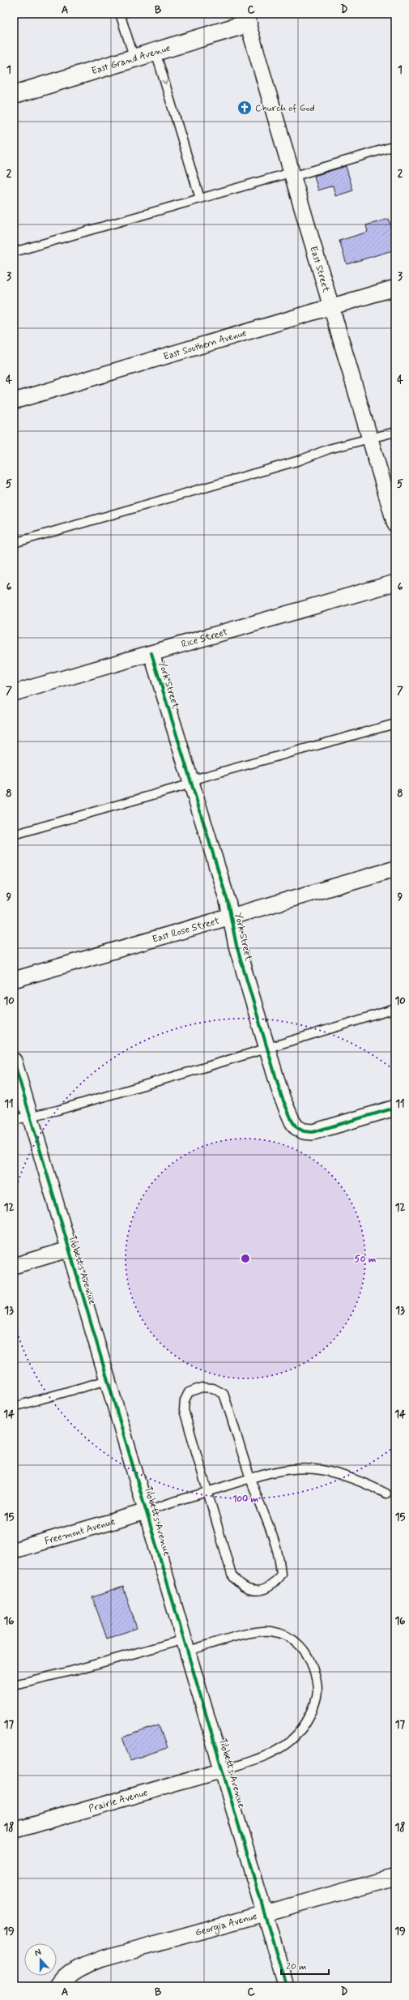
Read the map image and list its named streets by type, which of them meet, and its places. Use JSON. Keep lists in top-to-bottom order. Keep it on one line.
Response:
{"streets":{"street":["East Grand Avenue","East Street","East Southern Avenue","Rice Street","York Street","East Rose Street","Tibbetts Avenue","Freemont Avenue","Prairie Avenue","Georgia Avenue"]},"crossings":[["East Grand Avenue","East Street"],["East Street","East Southern Avenue"],["Rice Street","York Street"],["York Street","East Rose Street"],["Tibbetts Avenue","Freemont Avenue"],["Tibbetts Avenue","Prairie Avenue"],["Tibbetts Avenue","Georgia Avenue"]],"places":{"church":["Church of God"]},"scale_bar":"20 m","north":"top","grid":{"columns":["A","B","C","D"],"rows":["1","2","3","4","5","6","7","8","9","10","11","12","13","14","15","16","17","18","19"]},"rings":["50 m","100 m"]}
